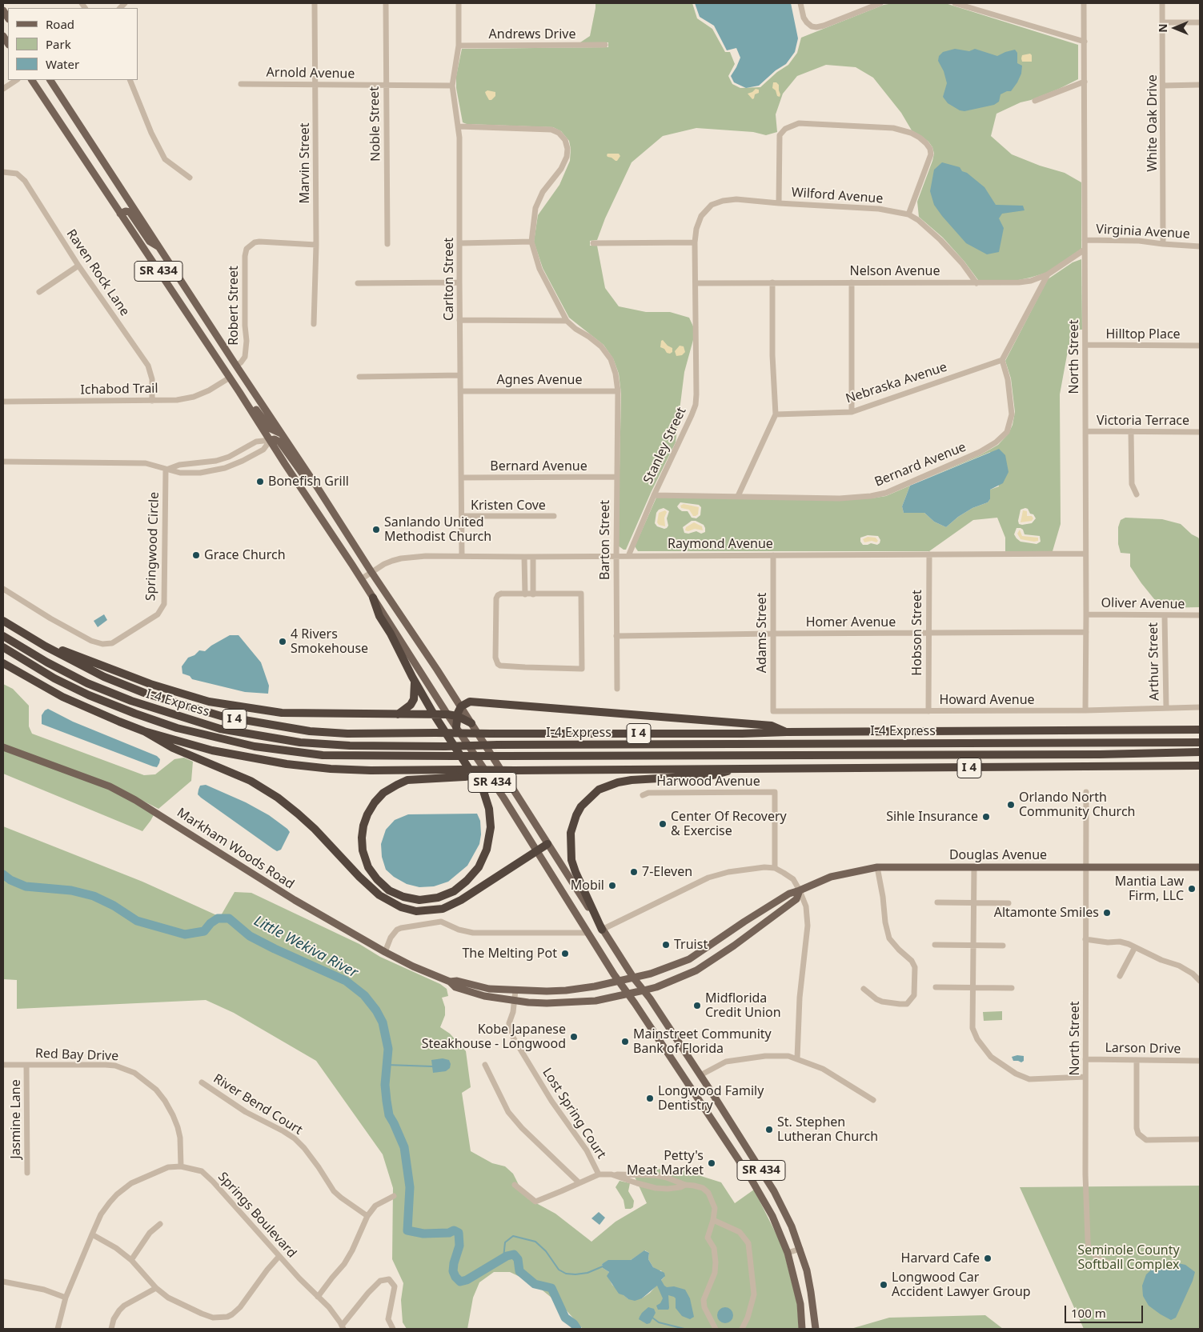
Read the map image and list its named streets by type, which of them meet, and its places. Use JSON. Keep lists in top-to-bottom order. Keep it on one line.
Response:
{"streets":{"highway":["I-4 Express","I 4"],"main road":["SR 434","Markham Woods Road","Douglas Avenue"],"street":["Andrews Drive","Arnold Avenue","White Oak Drive","Noble Street","Marvin Street","Wilford Avenue","Virginia Avenue","Nelson Avenue","Raven Rock Lane","Carlton Street","Robert Street","Hilltop Place","North Street","Agnes Avenue","Nebraska Avenue","Ichabod Trail","Victoria Terrace","Stanley Street","Bernard Avenue","Kristen Cove","Barton Street","Raymond Avenue","Springwood Circle","Oliver Avenue","Homer Avenue","Adams Street","Hobson Street","Arthur Street","Howard Avenue","Harwood Avenue","Larson Drive","Red Bay Drive","River Bend Court","Lost Spring Court","Jasmine Lane","Springs Boulevard"]},"crossings":[["Andrews Drive","Carlton Street"],["Arnold Avenue","Noble Street"],["Arnold Avenue","Marvin Street"],["Arnold Avenue","Carlton Street"],["White Oak Drive","Virginia Avenue"],["Marvin Street","Robert Street"],["Wilford Avenue","Nelson Avenue"],["Wilford Avenue","Stanley Street"],["Virginia Avenue","North Street"],["SR 434","Robert Street"],["SR 434","Ichabod Trail"],["SR 434","Raymond Avenue"],["SR 434","Markham Woods Road"],["Nelson Avenue","North Street"],["Nelson Avenue","Stanley Street"],["Raven Rock Lane","Ichabod Trail"],["Carlton Street","Agnes Avenue"],["Carlton Street","Bernard Avenue"],["Carlton Street","Kristen Cove"],["Carlton Street","Raymond Avenue"],["Hilltop Place","North Street"],["North Street","Victoria Terrace"],["North Street","Raymond Avenue"],["North Street","Oliver Avenue"],["North Street","Homer Avenue"],["North Street","Howard Avenue"],["North Street","Douglas Avenue"],["North Street","Larson Drive"],["Agnes Avenue","Barton Street"],["Nebraska Avenue","Bernard Avenue"],["Stanley Street","Raymond Avenue"],["Bernard Avenue","Barton Street"],["Barton Street","Raymond Avenue"],["Barton Street","Homer Avenue"],["Raymond Avenue","Adams Street"],["Raymond Avenue","Hobson Street"],["Oliver Avenue","Arthur Street"],["Homer Avenue","Adams Street"],["Homer Avenue","Hobson Street"],["Adams Street","Howard Avenue"],["Hobson Street","Howard Avenue"],["Arthur Street","Howard Avenue"],["Markham Woods Road","Douglas Avenue"],["Markham Woods Road","Lost Spring Court"],["Red Bay Drive","Jasmine Lane"],["Red Bay Drive","Springs Boulevard"]],"water":["Little Wekiva River"],"parks":["Seminole County Softball Complex"],"places":["Bonefish Grill","Sanlando United Methodist Church","Grace Church","4 Rivers Smokehouse","Orlando North Community Church","Sihle Insurance","Center Of Recovery & Exercise","7-Eleven","Mobil","Mantia Law Firm, LLC","Altamonte Smiles","Truist","The Melting Pot","Midflorida Credit Union","Kobe Japanese Steakhouse - Longwood","Mainstreet Community Bank of Florida","Longwood Family Dentistry","St. Stephen Lutheran Church","Petty's Meat Market","Harvard Cafe","Longwood Car Accident Lawyer Group"],"legend":["Road","Park","Water"],"scale_bar":"100 m","north":"left"}
